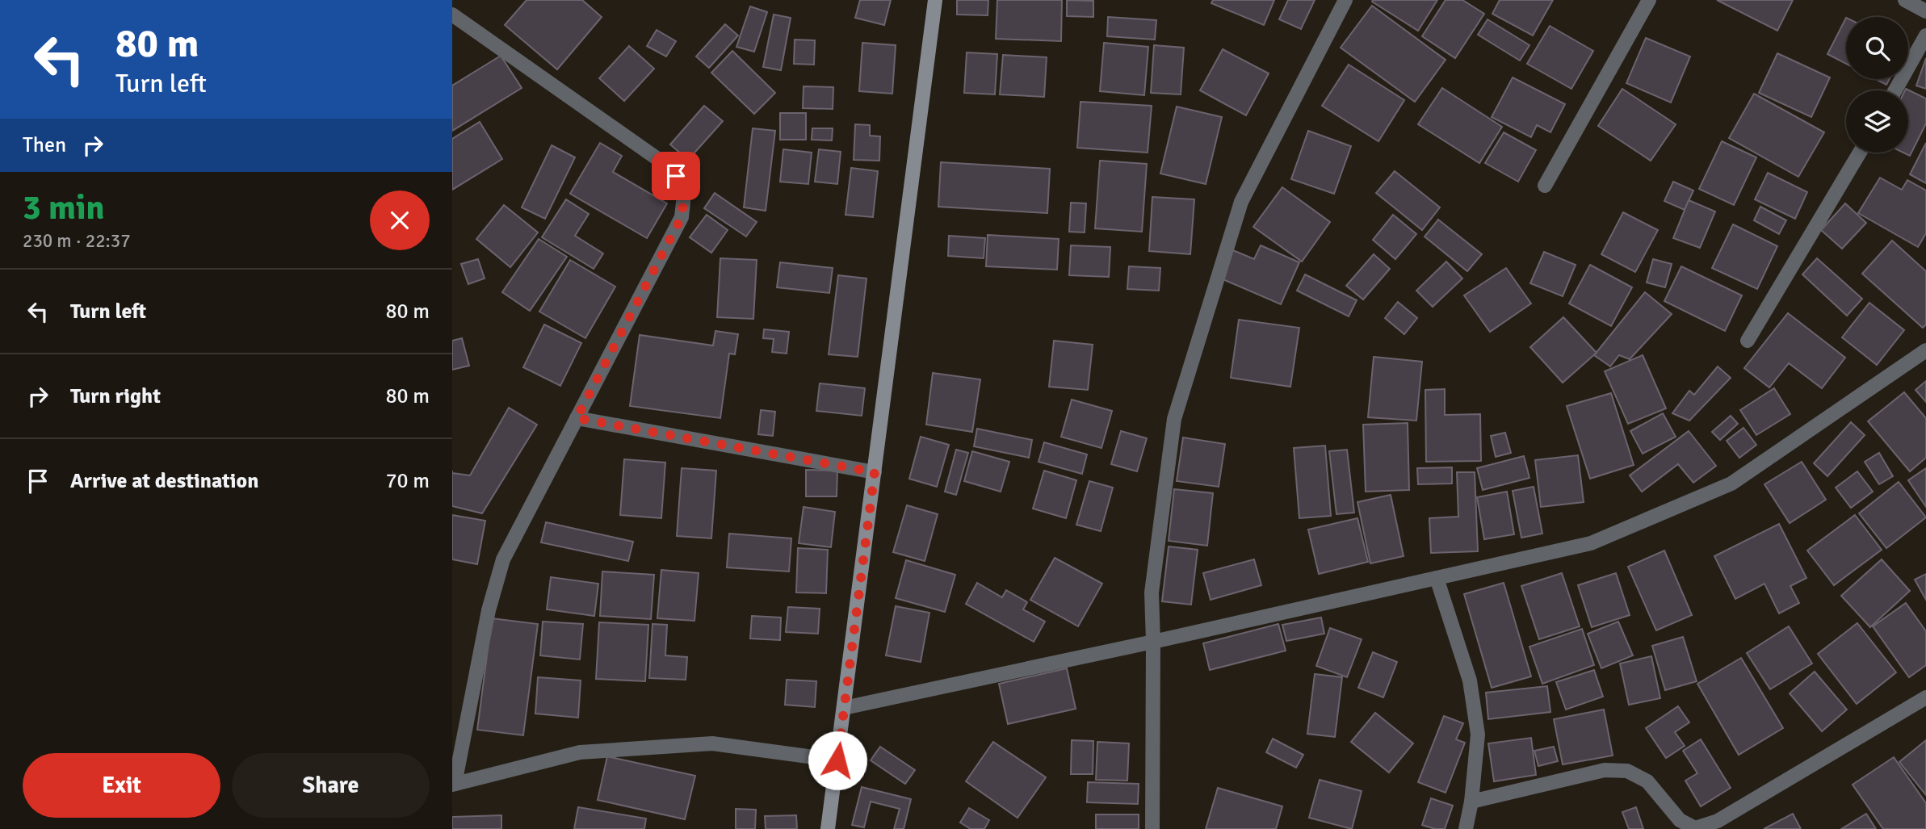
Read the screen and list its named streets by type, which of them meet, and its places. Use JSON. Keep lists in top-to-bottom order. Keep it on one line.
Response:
{"page":{"turn":["80 m","Turn left"],"then":"Then","heading":["3 min","230 m · 22:37"],"list":[{"name":"Turn left","value":"80 m"},{"name":"Turn right","value":"80 m"},{"name":"Arrive at destination","value":"70 m"}],"buttons":["Exit","Share"]}}
